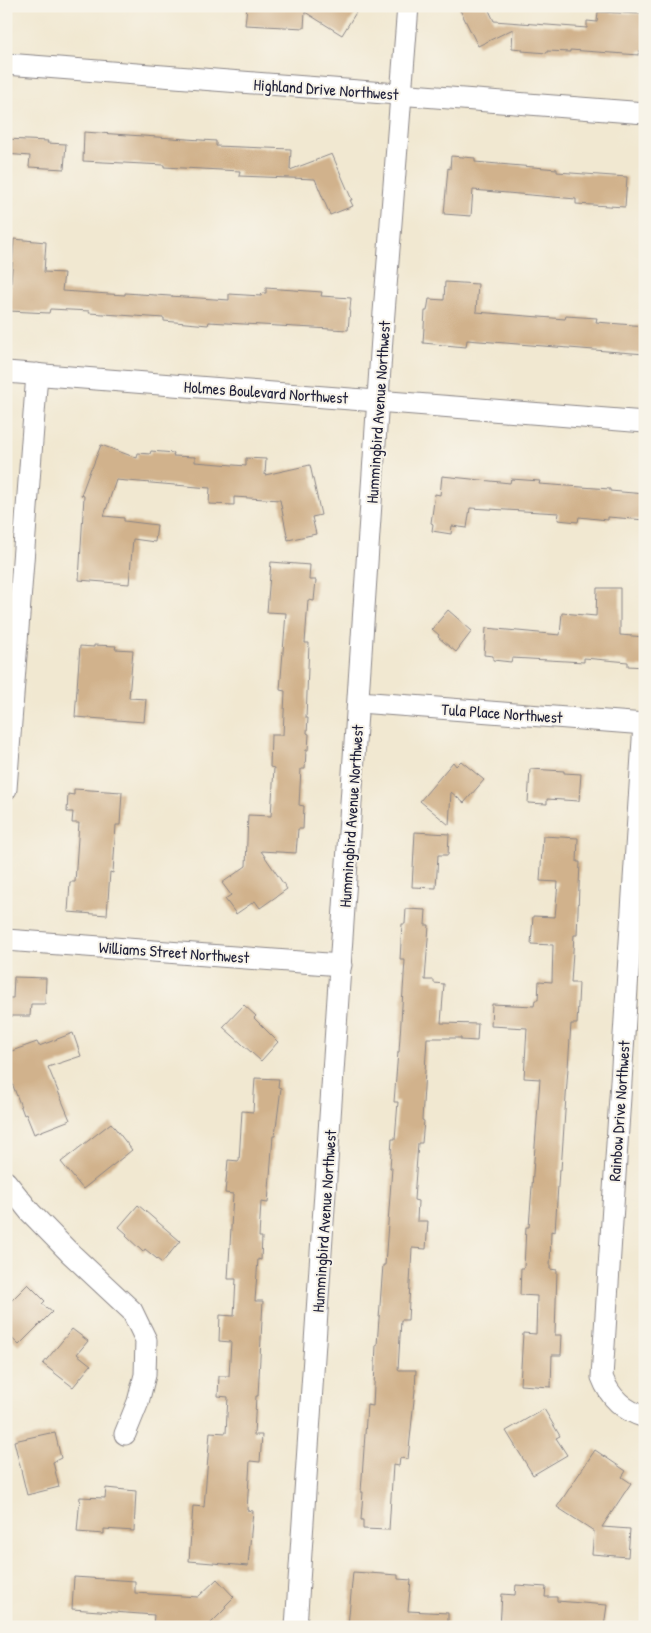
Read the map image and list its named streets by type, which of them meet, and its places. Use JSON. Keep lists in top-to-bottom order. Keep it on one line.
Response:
{"streets":{"street":["Highland Drive Northwest","Holmes Boulevard Northwest","Hummingbird Avenue Northwest","Tula Place Northwest","Williams Street Northwest","Rainbow Drive Northwest"]},"crossings":[["Highland Drive Northwest","Hummingbird Avenue Northwest"],["Holmes Boulevard Northwest","Hummingbird Avenue Northwest"],["Hummingbird Avenue Northwest","Tula Place Northwest"],["Hummingbird Avenue Northwest","Williams Street Northwest"],["Tula Place Northwest","Rainbow Drive Northwest"]]}
